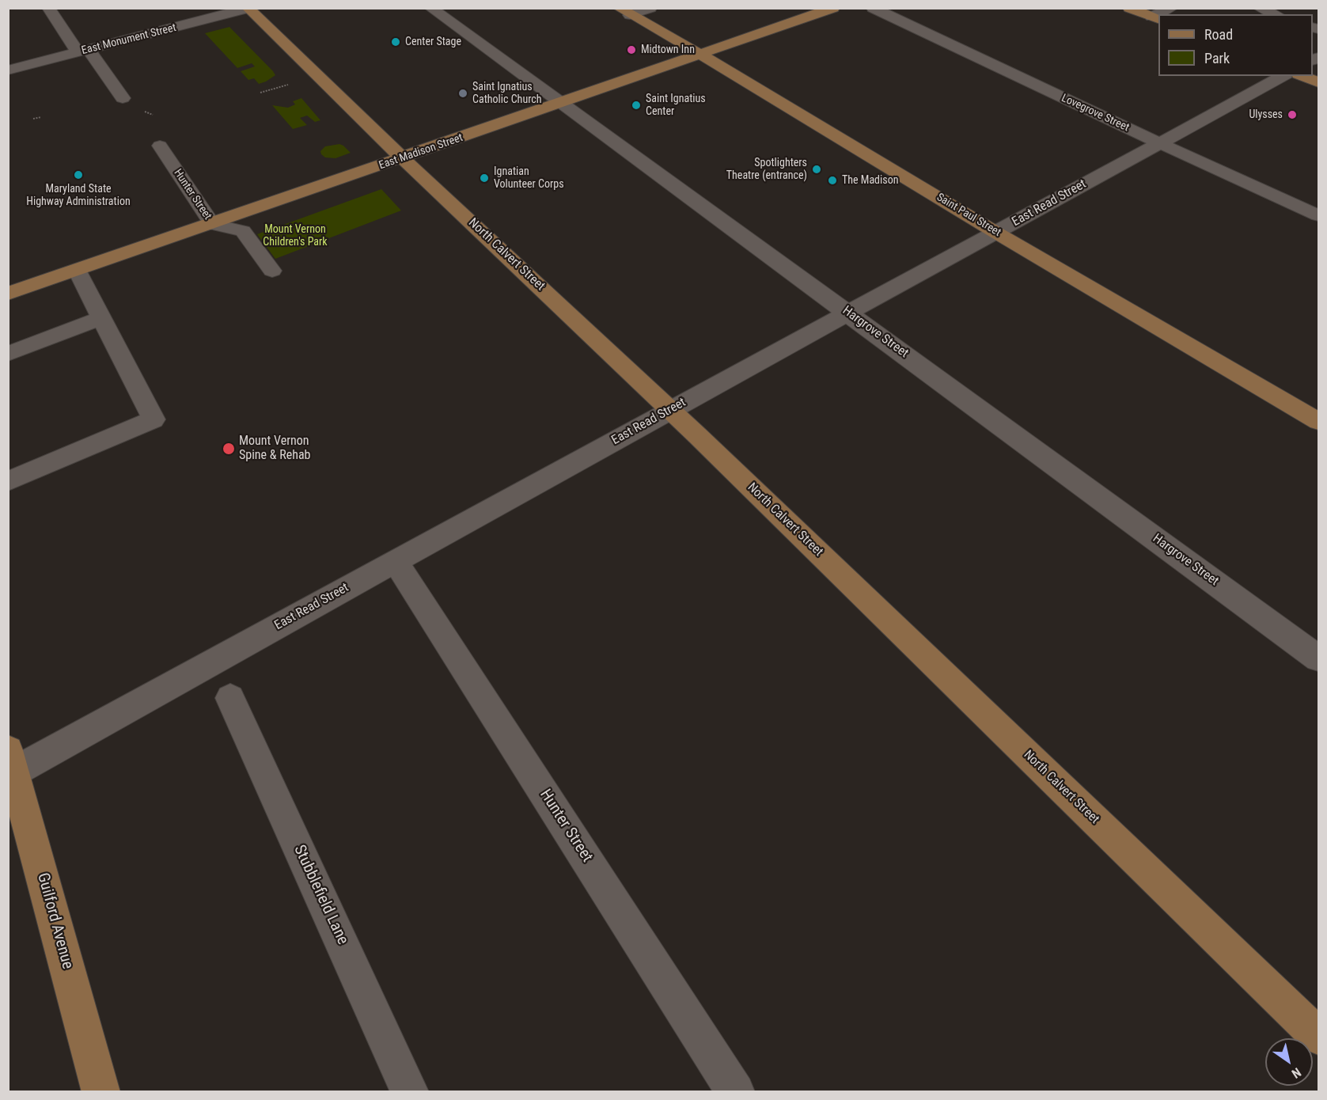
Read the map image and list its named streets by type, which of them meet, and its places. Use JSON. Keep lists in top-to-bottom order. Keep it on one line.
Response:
{"streets":{"main road":["East Madison Street","Saint Paul Street","North Calvert Street","Guilford Avenue"],"street":["East Monument Street","Lovegrove Street","Hunter Street","East Read Street","Hargrove Street","Stubblefield Lane"]},"crossings":[["East Monument Street","North Calvert Street"],["Lovegrove Street","East Read Street"],["East Madison Street","Hunter Street"],["East Madison Street","Saint Paul Street"],["East Madison Street","North Calvert Street"],["East Madison Street","Hargrove Street"],["Hunter Street","East Read Street"],["East Read Street","Saint Paul Street"],["East Read Street","North Calvert Street"],["East Read Street","Hargrove Street"],["East Read Street","Guilford Avenue"]],"parks":["Mount Vernon Children's Park"],"places":["Center Stage","Midtown Inn","Saint Ignatius Catholic Church","Saint Ignatius Center","Ulysses","Spotlighters Theatre (entrance)","Maryland State Highway Administration","Ignatian Volunteer Corps","The Madison","Mount Vernon Spine & Rehab"],"legend":["Road","Park"],"north":"bottom right"}
